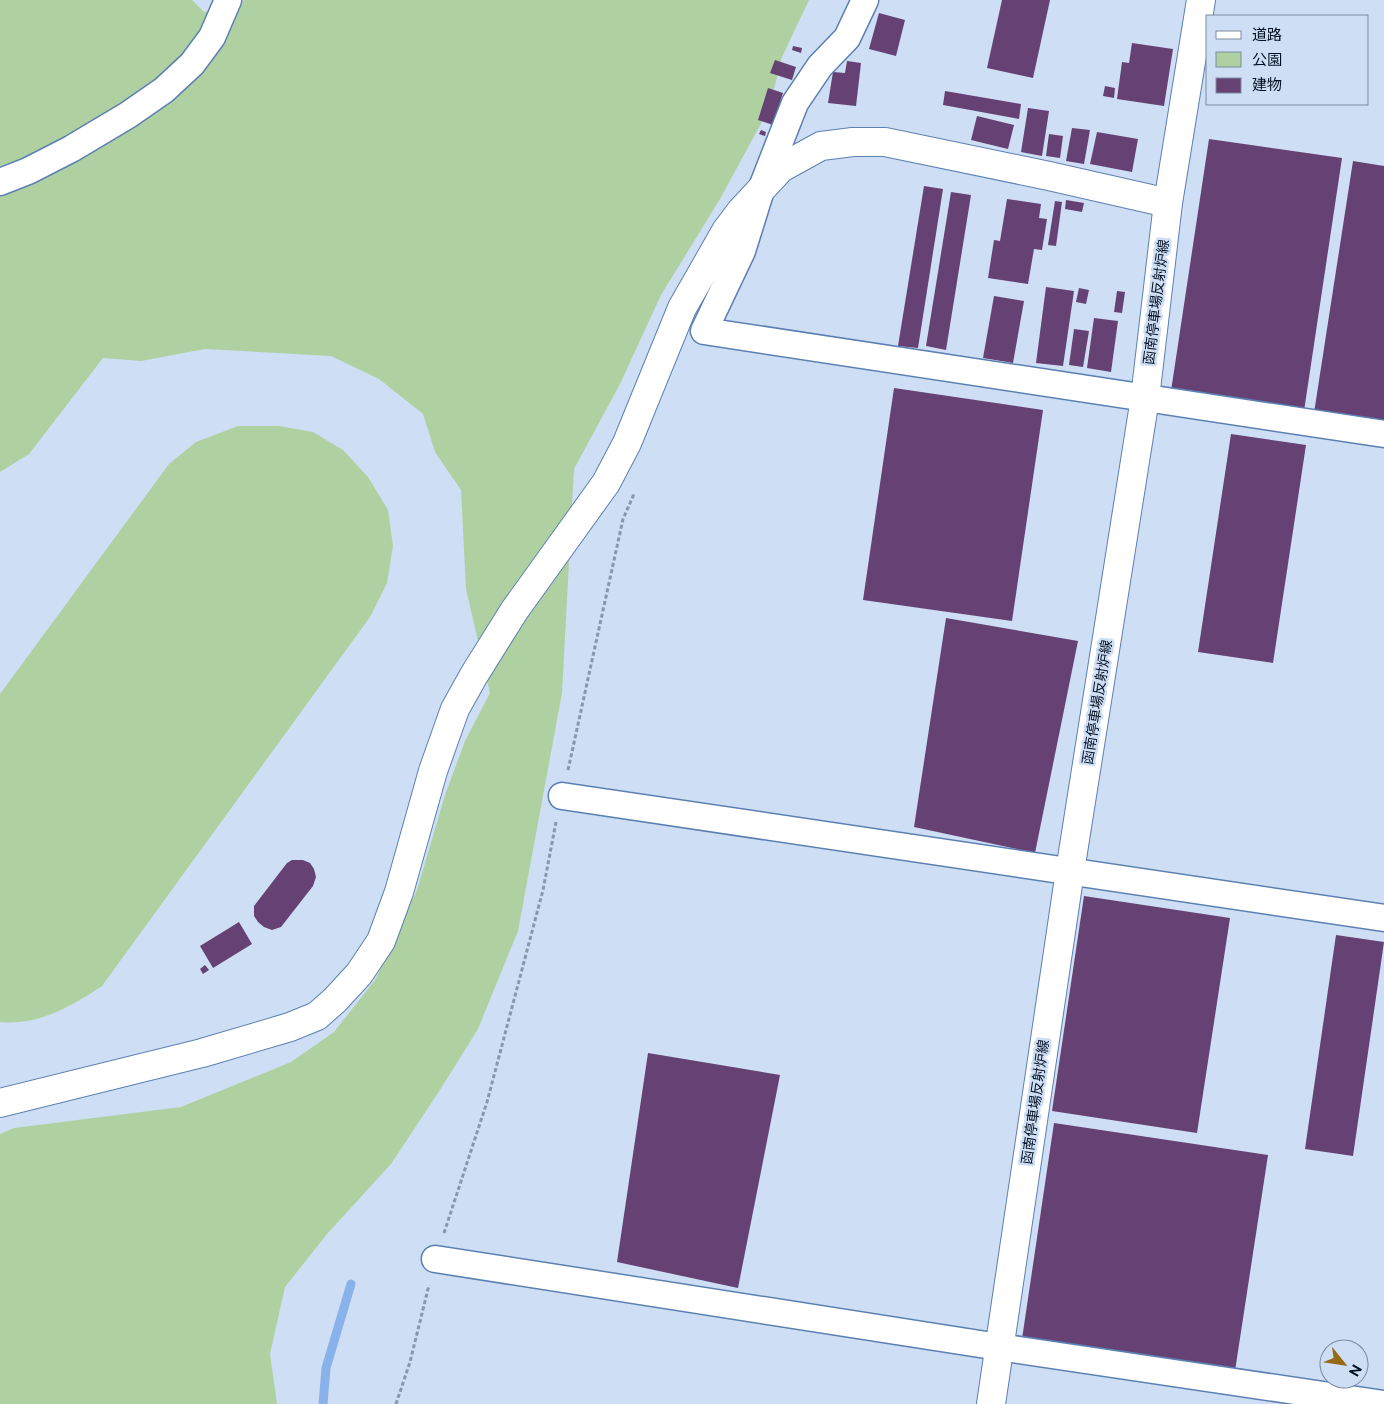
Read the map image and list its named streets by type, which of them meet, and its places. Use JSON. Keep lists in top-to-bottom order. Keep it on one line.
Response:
{"streets":{"street":["函南停車場反射炉線"]},"legend":["道路","公園","建物"],"north":"bottom right"}
